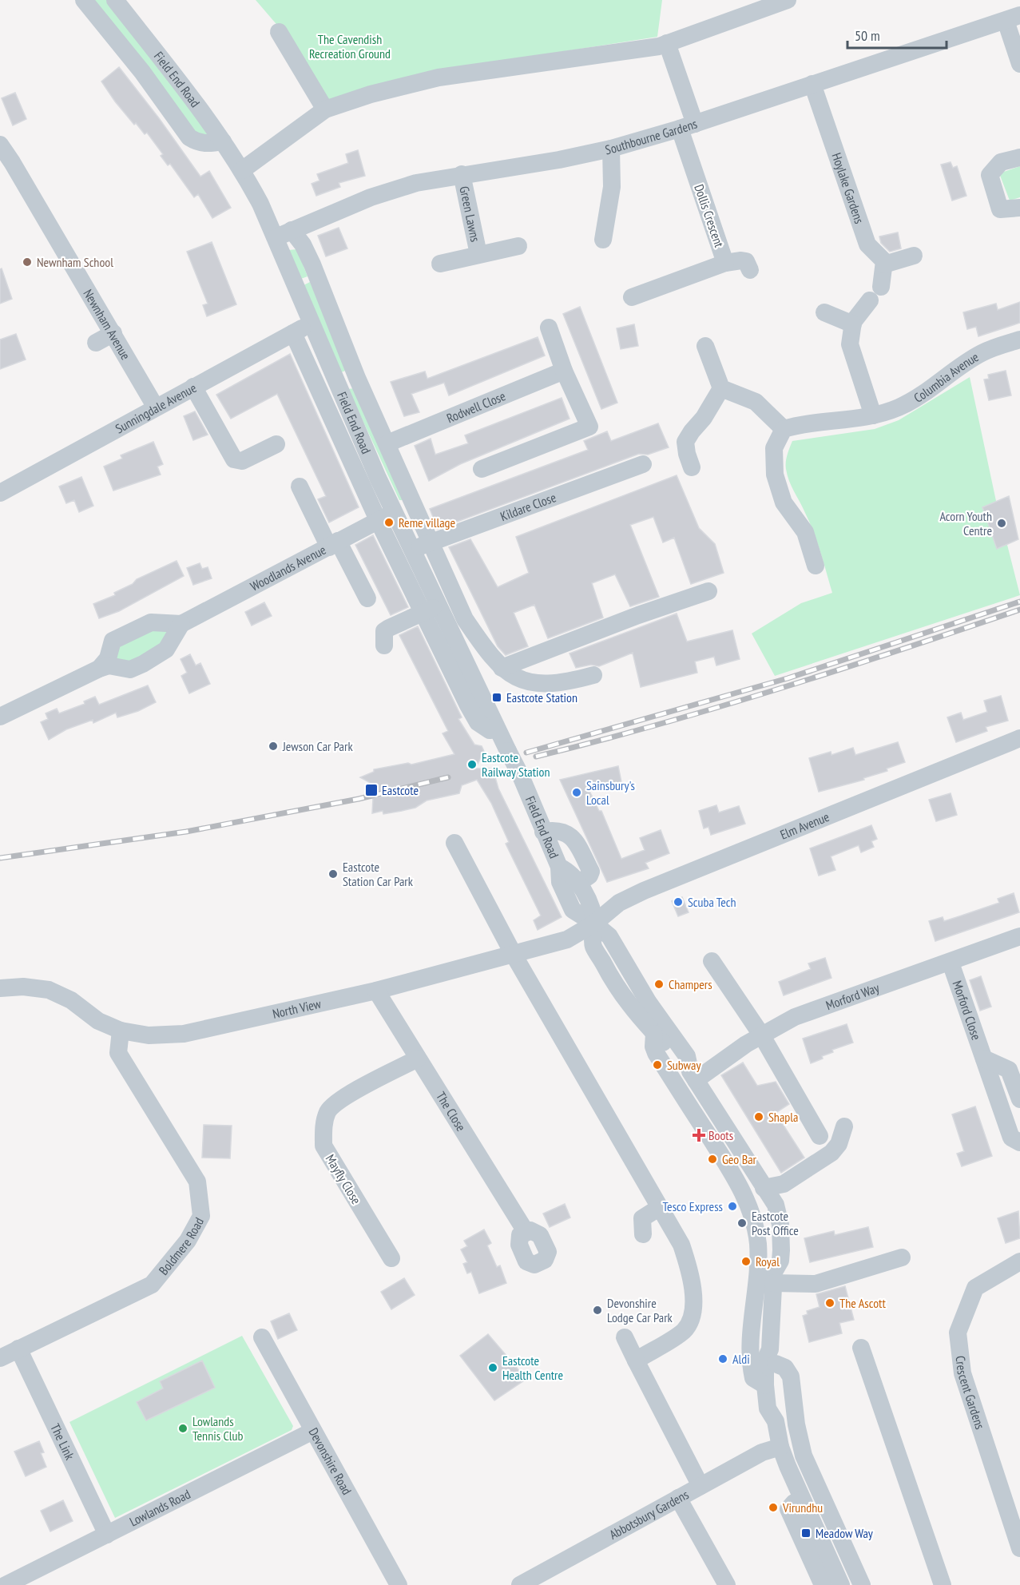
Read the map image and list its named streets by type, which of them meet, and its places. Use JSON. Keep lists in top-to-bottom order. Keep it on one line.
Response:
{"streets":{"street":["Field End Road","Southbourne Gardens","Hoylake Gardens","Green Lawns","Dollis Crescent","Newnham Avenue","Columbia Avenue","Rodwell Close","Sunningdale Avenue","Kildare Close","Woodlands Avenue","Elm Avenue","Morford Way","North View","Morford Close","The Close","Mayfly Close","Boldmere Road","Crescent Gardens","The Link","Devonshire Road","Lowlands Road","Abbotsbury Gardens"]},"crossings":[["Field End Road","Southbourne Gardens"],["Field End Road","Sunningdale Avenue"],["Field End Road","Kildare Close"],["Field End Road","Woodlands Avenue"],["Field End Road","Elm Avenue"],["Field End Road","Morford Way"],["Field End Road","North View"],["Field End Road","Abbotsbury Gardens"],["Southbourne Gardens","Hoylake Gardens"],["Southbourne Gardens","Green Lawns"],["Southbourne Gardens","Dollis Crescent"],["Newnham Avenue","Sunningdale Avenue"],["Elm Avenue","North View"],["Morford Way","Morford Close"],["North View","The Close"],["North View","Boldmere Road"],["The Close","Mayfly Close"],["Boldmere Road","The Link"],["The Link","Lowlands Road"],["Devonshire Road","Lowlands Road"]],"parks":["The Cavendish Recreation Ground"],"places":{"other":["Newnham School","Reme village","Acorn Youth Centre","Jewson Car Park","Eastcote Railway Station","Sainsbury's Local","Eastcote Station Car Park","Scuba Tech","Champers","Subway","Shapla","Geo Bar","Tesco Express","Eastcote Post Office","Royal","The Ascott","Devonshire Lodge Car Park","Aldi","Eastcote Health Centre","Lowlands Tennis Club","Virundhu"],"transit":["Eastcote Station","Eastcote","Meadow Way"],"health":["Boots"]},"scale_bar":"50 m"}
